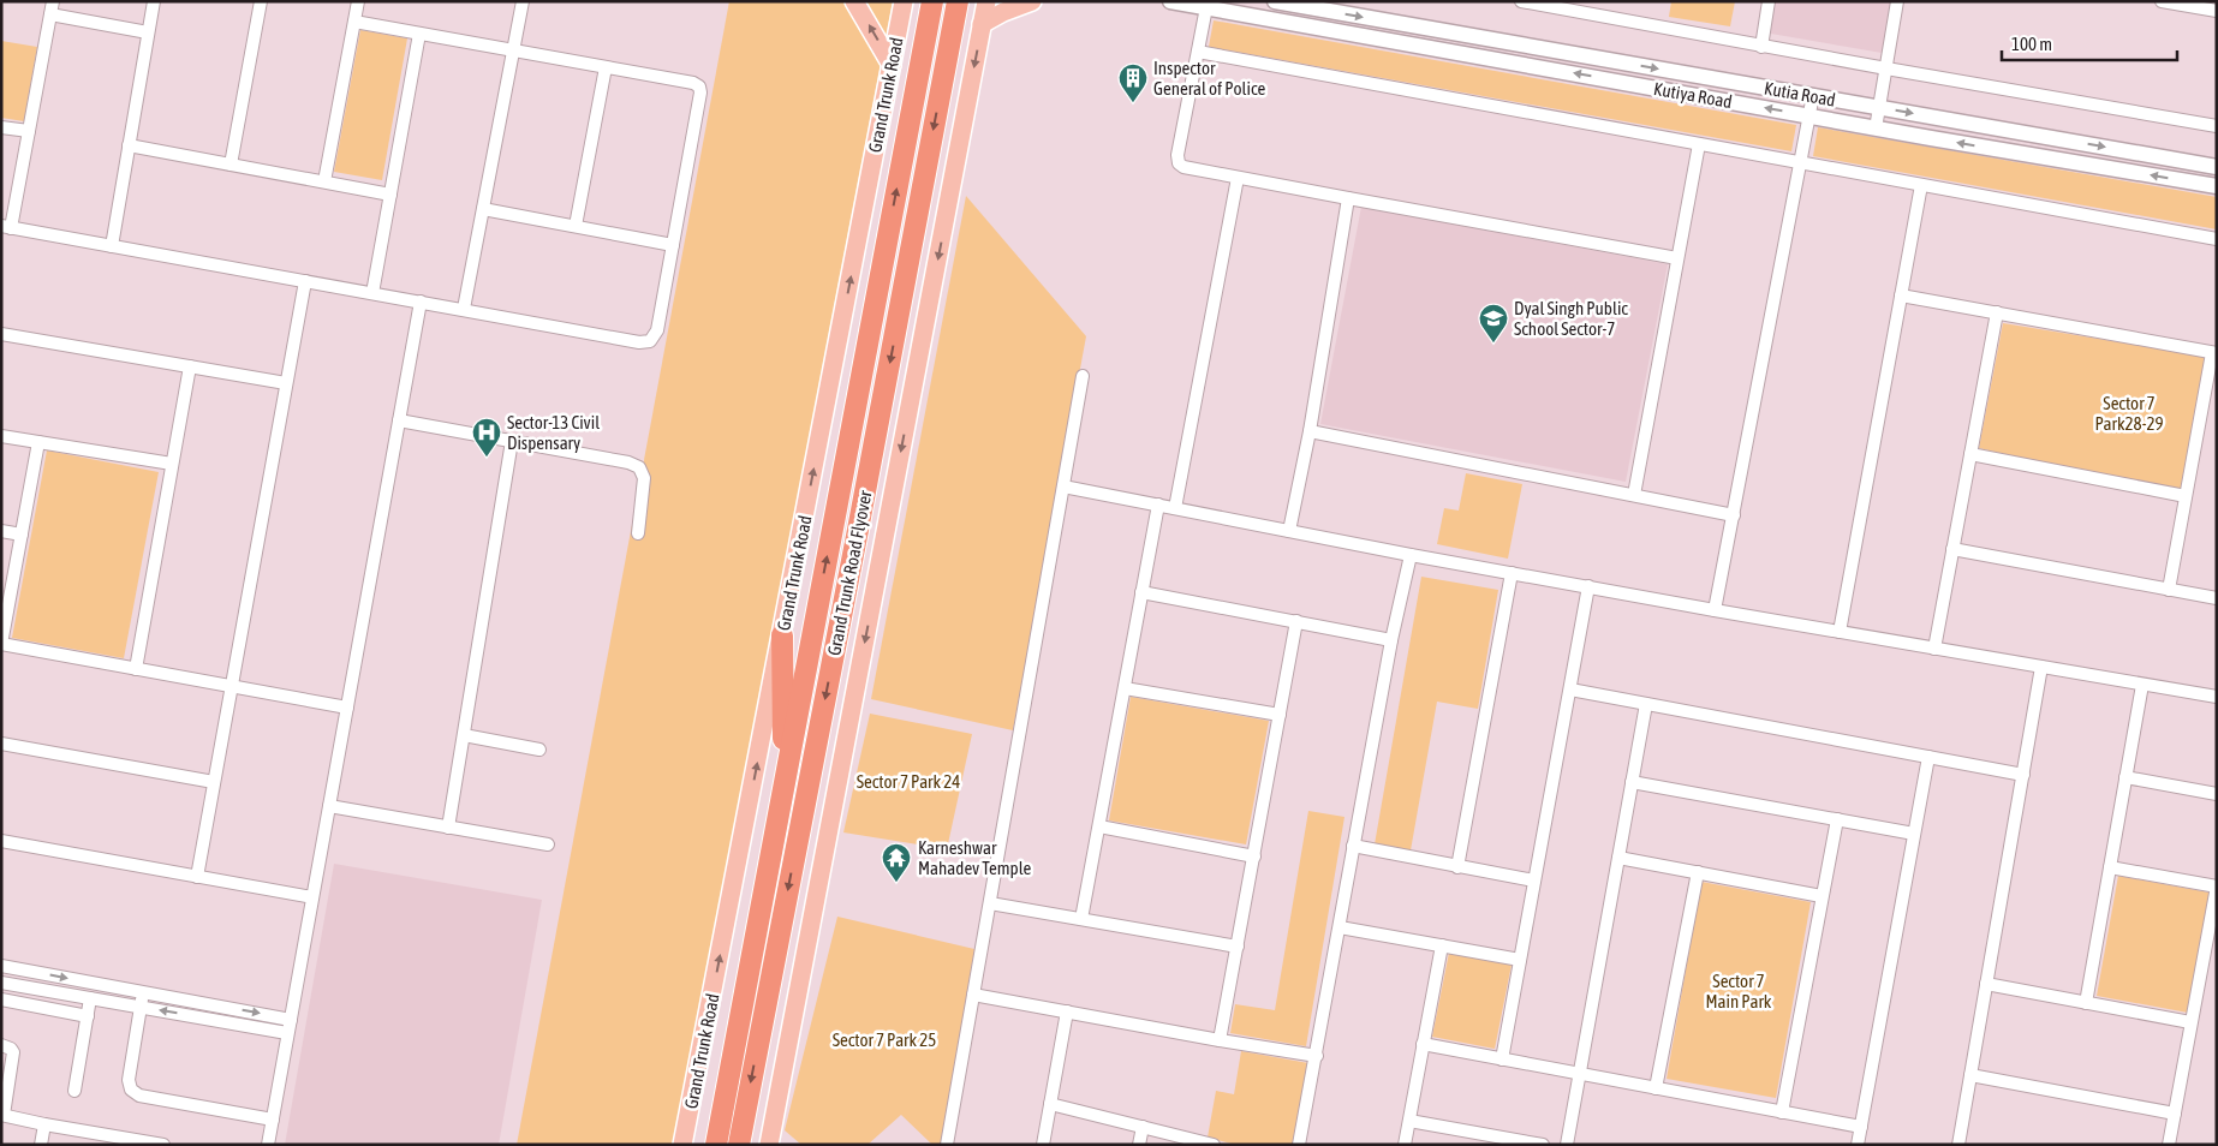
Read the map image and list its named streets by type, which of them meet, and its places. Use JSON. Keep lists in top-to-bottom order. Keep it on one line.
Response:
{"streets":{"highway":["Grand Trunk Road","Grand Trunk Road Flyover"],"street":["Kutia Road","Kutiya Road"]},"crossings":[["Grand Trunk Road","Grand Trunk Road Flyover"]],"parks":["Sector 7 Park28-29","Sector 7 Park 24","Sector 7 Main Park","Sector 7 Park 25"],"places":{"building":["Inspector General of Police"],"school or university":["Dyal Singh Public School Sector-7"],"hospital":["Sector-13 Civil Dispensary"],"temple":["Karneshwar Mahadev Temple"]},"scale_bar":"100 m"}
